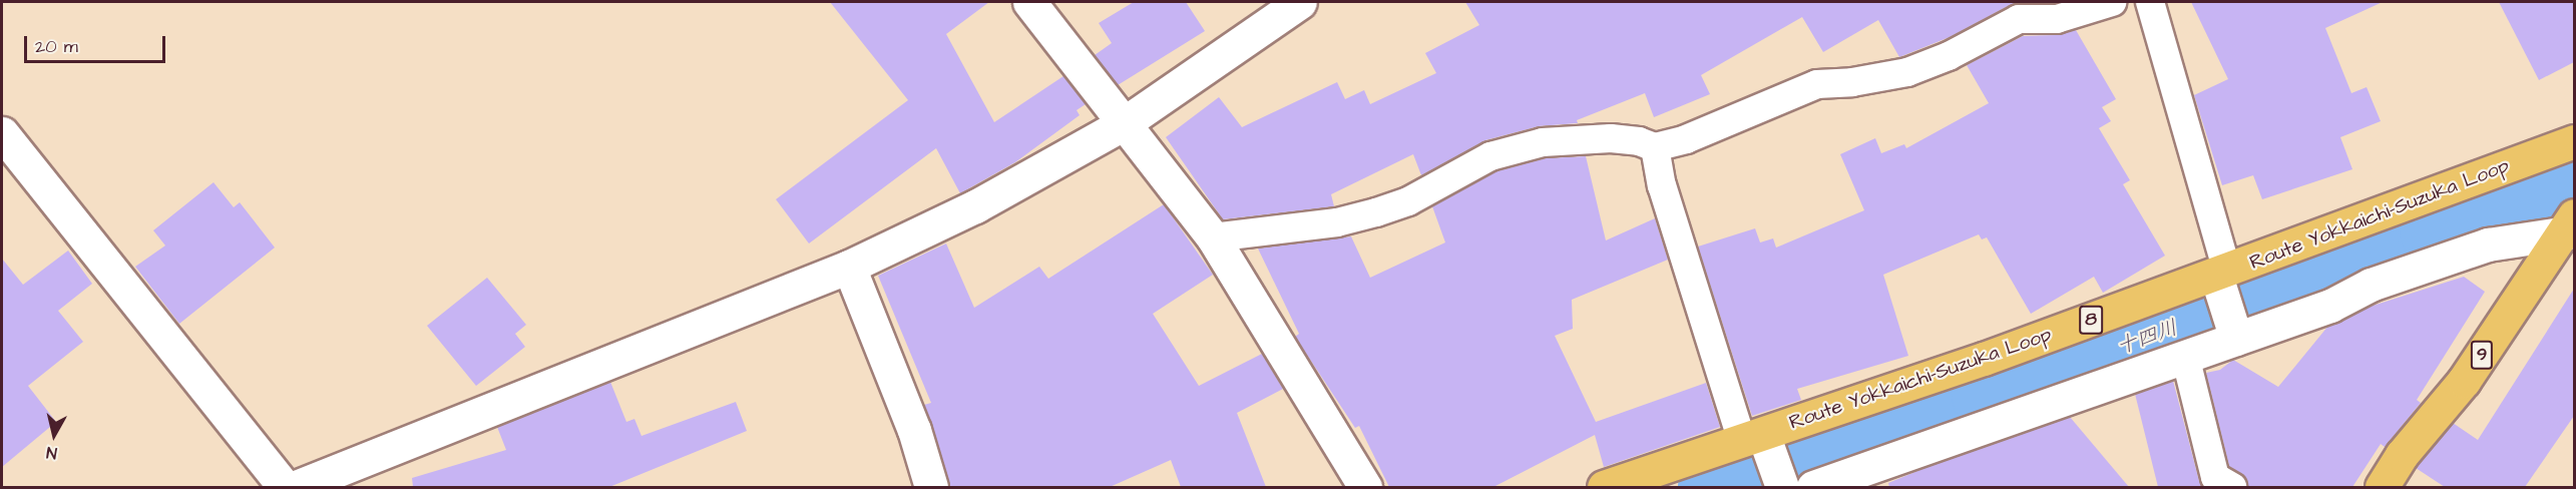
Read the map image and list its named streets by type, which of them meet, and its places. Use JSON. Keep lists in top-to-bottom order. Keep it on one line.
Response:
{"streets":{"main road":["Route Yokkaichi-Suzuka Loop","8","9"]},"water":["十四川"],"scale_bar":"20 m","north":"bottom"}
